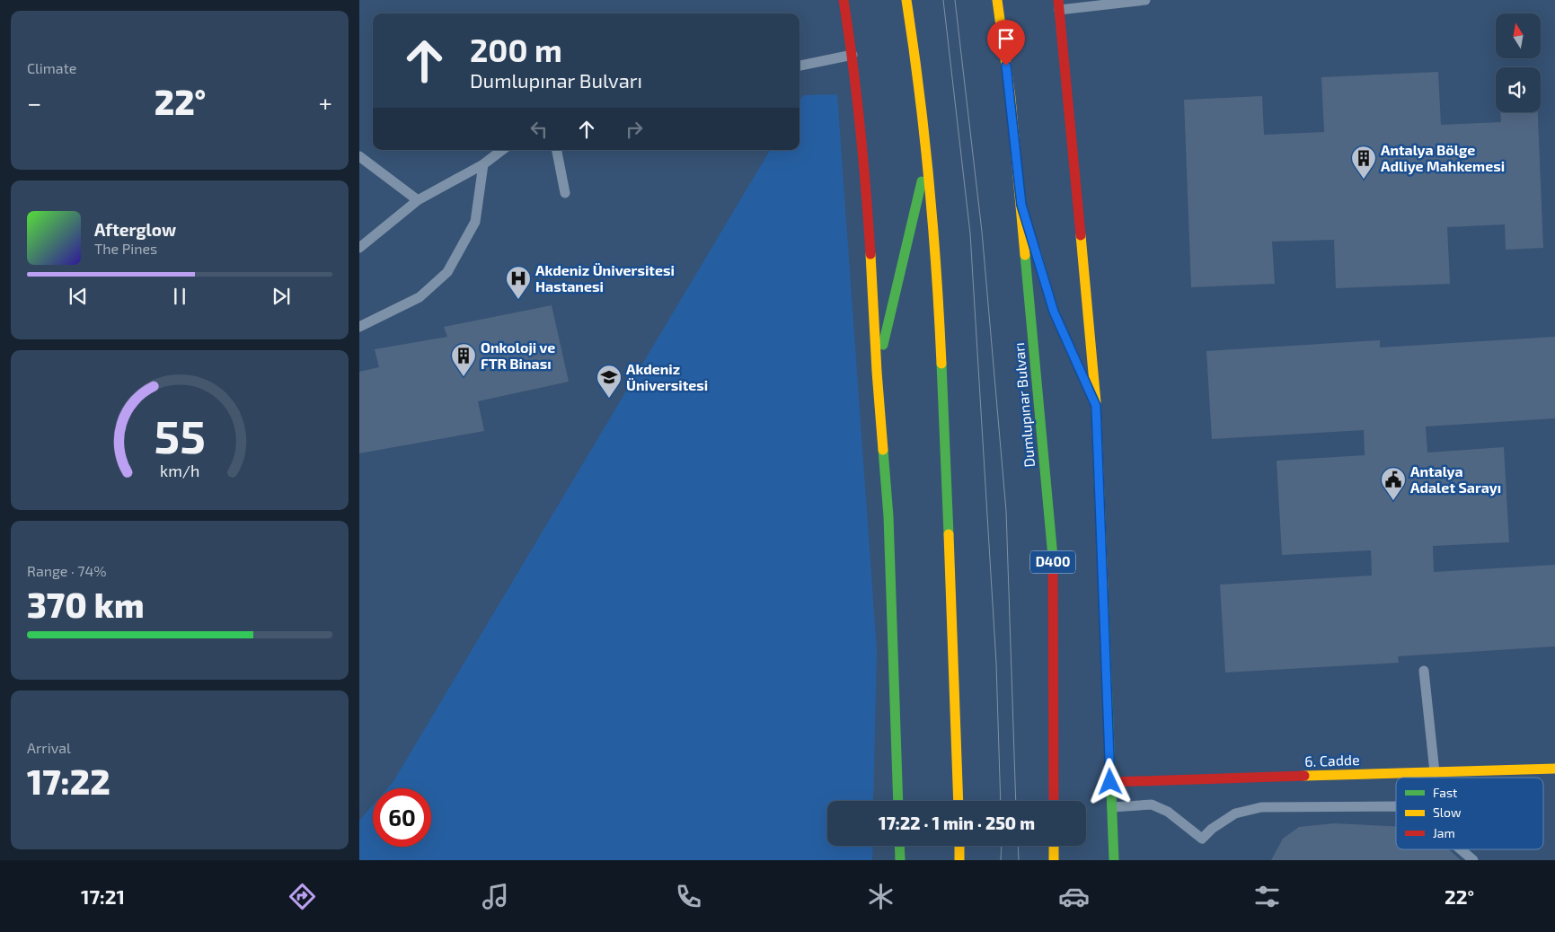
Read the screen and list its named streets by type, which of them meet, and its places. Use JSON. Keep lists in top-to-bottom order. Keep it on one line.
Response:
{"streets":{"main road":["Dumlupınar Bulvarı","D400","6. Cadde"]},"places":{"building":["Antalya Bölge Adliye Mahkemesi","Onkoloji ve FTR Binası"],"hospital":["Akdeniz Üniversitesi Hastanesi"],"school or university":["Akdeniz Üniversitesi"],"public building":["Antalya Adalet Sarayı"]},"legend":["Fast","Slow","Jam"],"north":"top","page":{"tile":["Climate",["Range · 74%","370 km"],["Arrival","17:22"]],"turn":["200 m","Dumlupınar Bulvarı"],"heat":["−","22°","+"],"song":["Afterglow","The Pines"],"limit":"60","trip":"17:22 · 1 min · 250 m","tabs":["17:21","22°"],"gauge":["55","km/h"]}}
